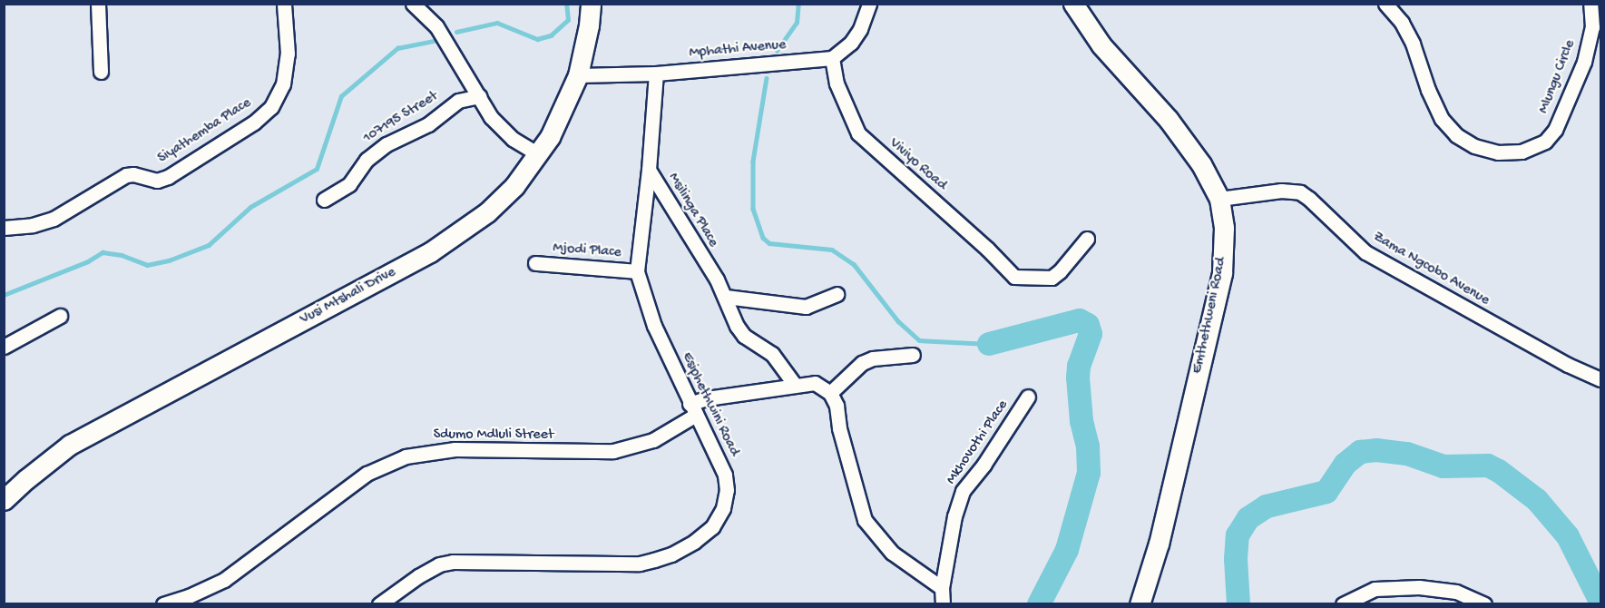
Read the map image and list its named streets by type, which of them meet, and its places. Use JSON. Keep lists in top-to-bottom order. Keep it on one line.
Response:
{"streets":{"street":["Mphathi Avenue","Mlungu Circle","107195 Street","Siyathemba Place","Viviyo Road","Msilinga Place","Mjodi Place","Zama Ngcobo Avenue","Vusi Mtshali Drive","Emthethweni Road","Esiphethwini Road","Sdumo Mdluli Street","Mkhovothi Place"]},"crossings":[["Mphathi Avenue","Viviyo Road"],["Mphathi Avenue","Vusi Mtshali Drive"],["Mphathi Avenue","Esiphethwini Road"],["Msilinga Place","Esiphethwini Road"],["Msilinga Place","Sdumo Mdluli Street"],["Mjodi Place","Esiphethwini Road"],["Zama Ngcobo Avenue","Emthethweni Road"],["Esiphethwini Road","Sdumo Mdluli Street"]]}
